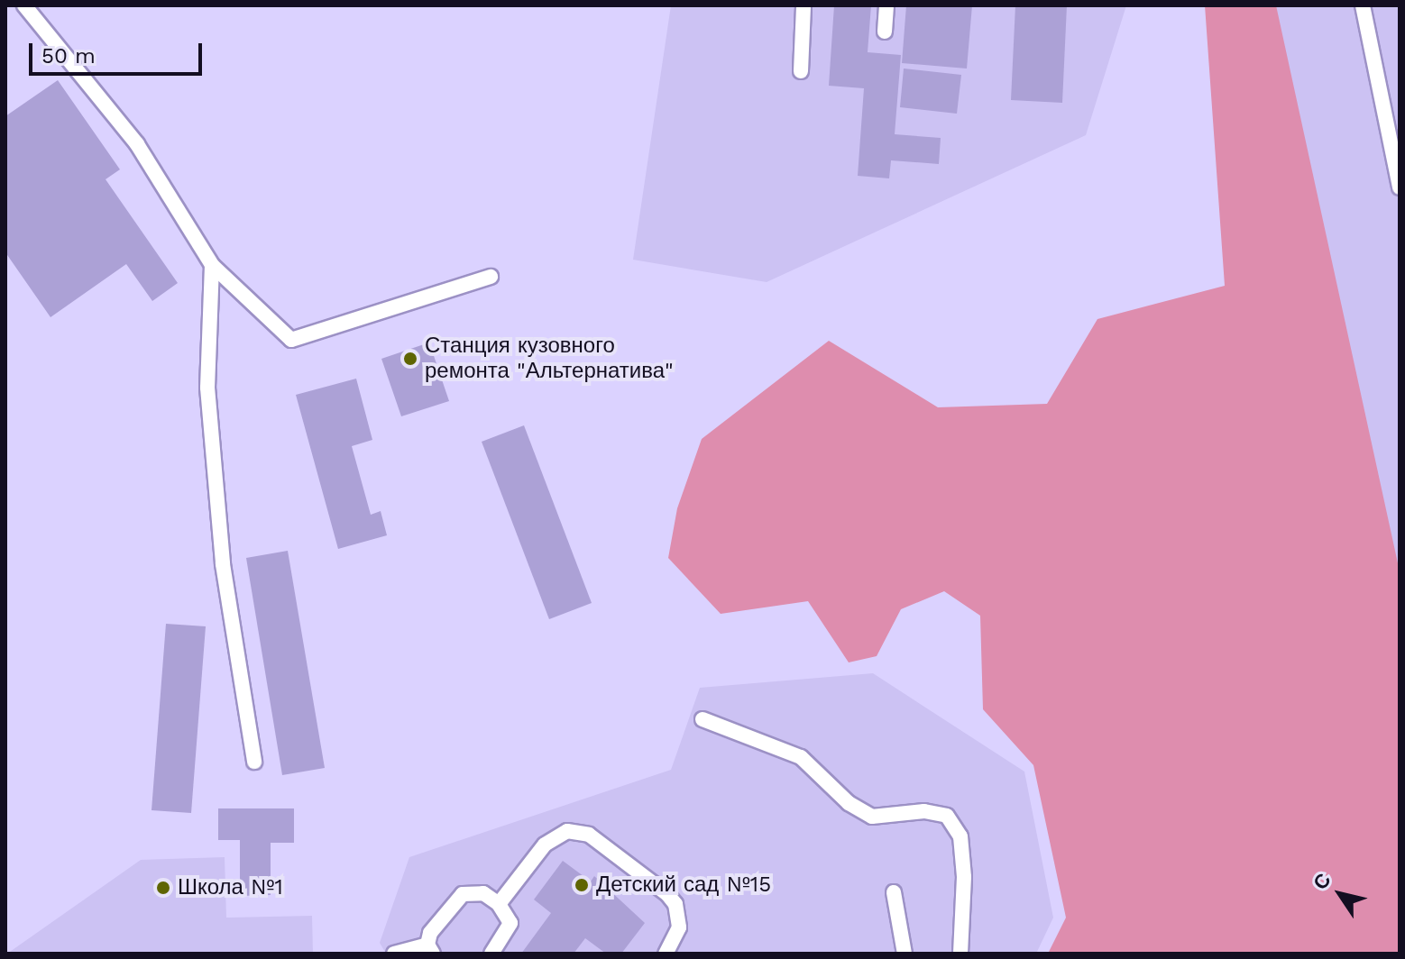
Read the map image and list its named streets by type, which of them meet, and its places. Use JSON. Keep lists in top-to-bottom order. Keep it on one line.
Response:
{"places":["Станция кузовного ремонта \"Альтернатива\"","Детский сад №15","Школа №1"],"scale_bar":"50 m","north":"top left"}
